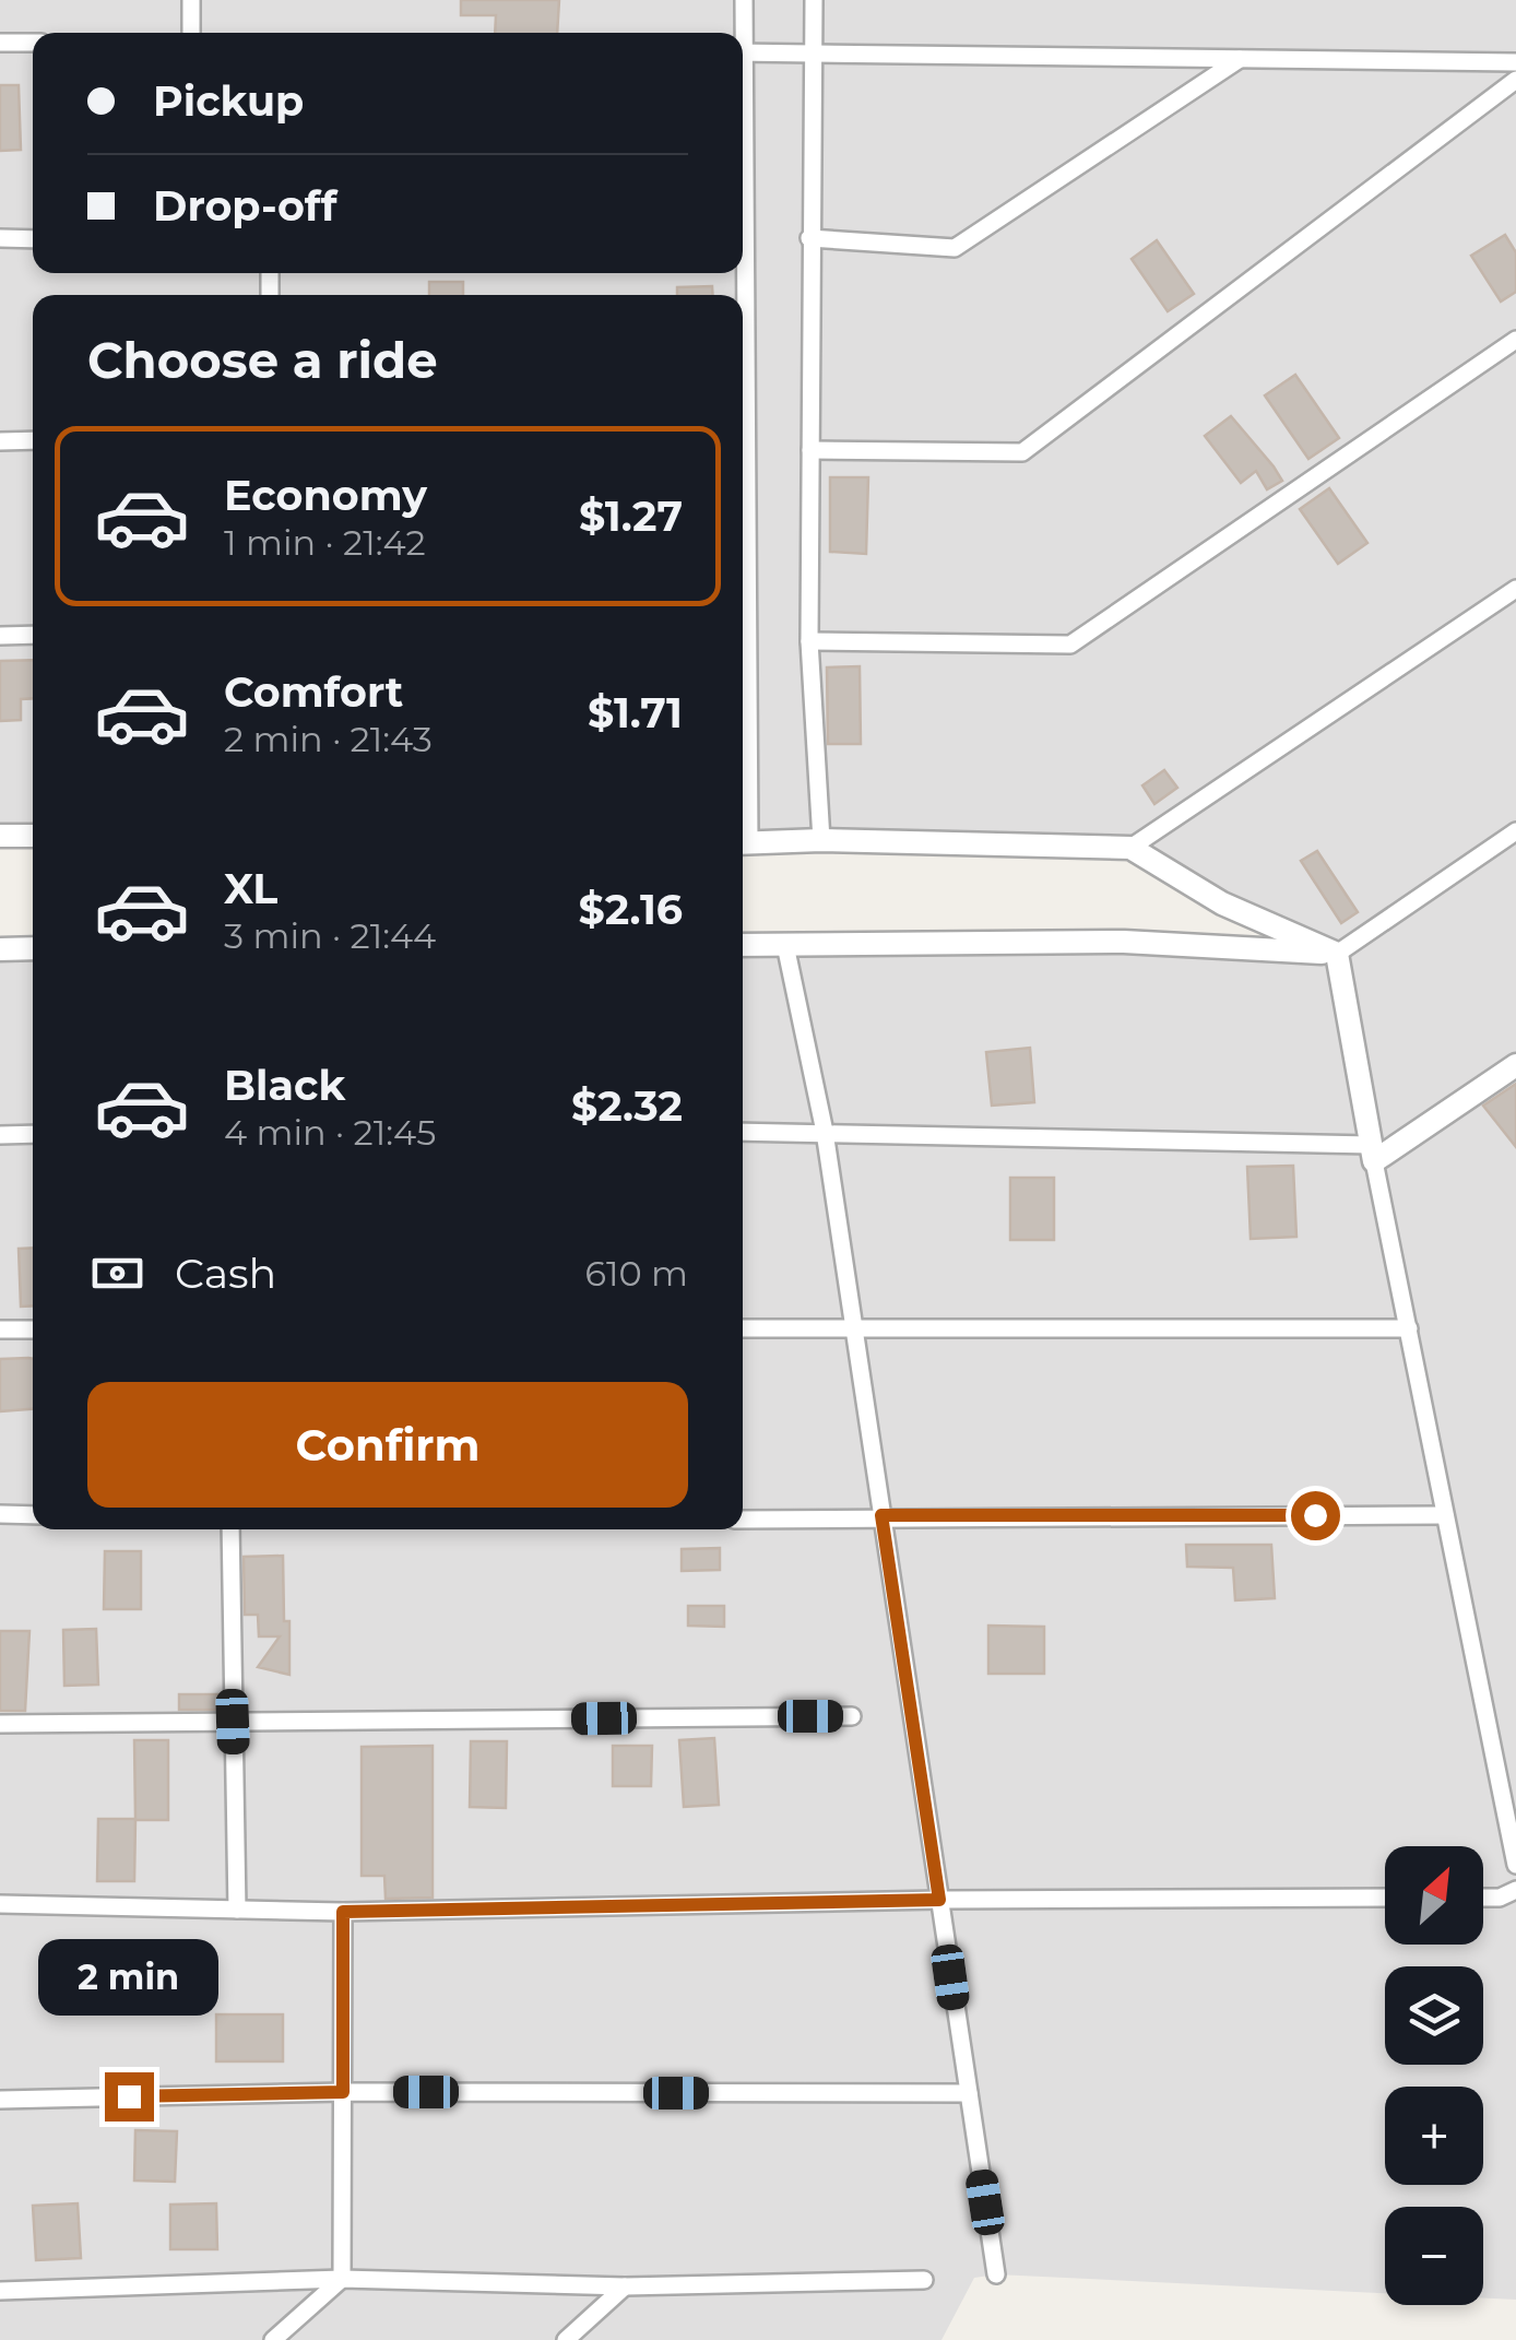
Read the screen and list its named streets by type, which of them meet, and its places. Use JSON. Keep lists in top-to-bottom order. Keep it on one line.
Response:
{"north":"top right","page":{"banner":["Pickup","Drop-off"],"heading":"Choose a ride","list":[{"name":"Economy","note":"1 min · 21:42","value":"$1.27"},{"name":"Comfort","note":"2 min · 21:43","value":"$1.71"},{"name":"XL","note":"3 min · 21:44","value":"$2.16"},{"name":"Black","note":"4 min · 21:45","value":"$2.32"}],"pay":["Cash","610 m"],"buttons":"Confirm","map_buttons":["+","−"],"bubble":"2 min"}}
